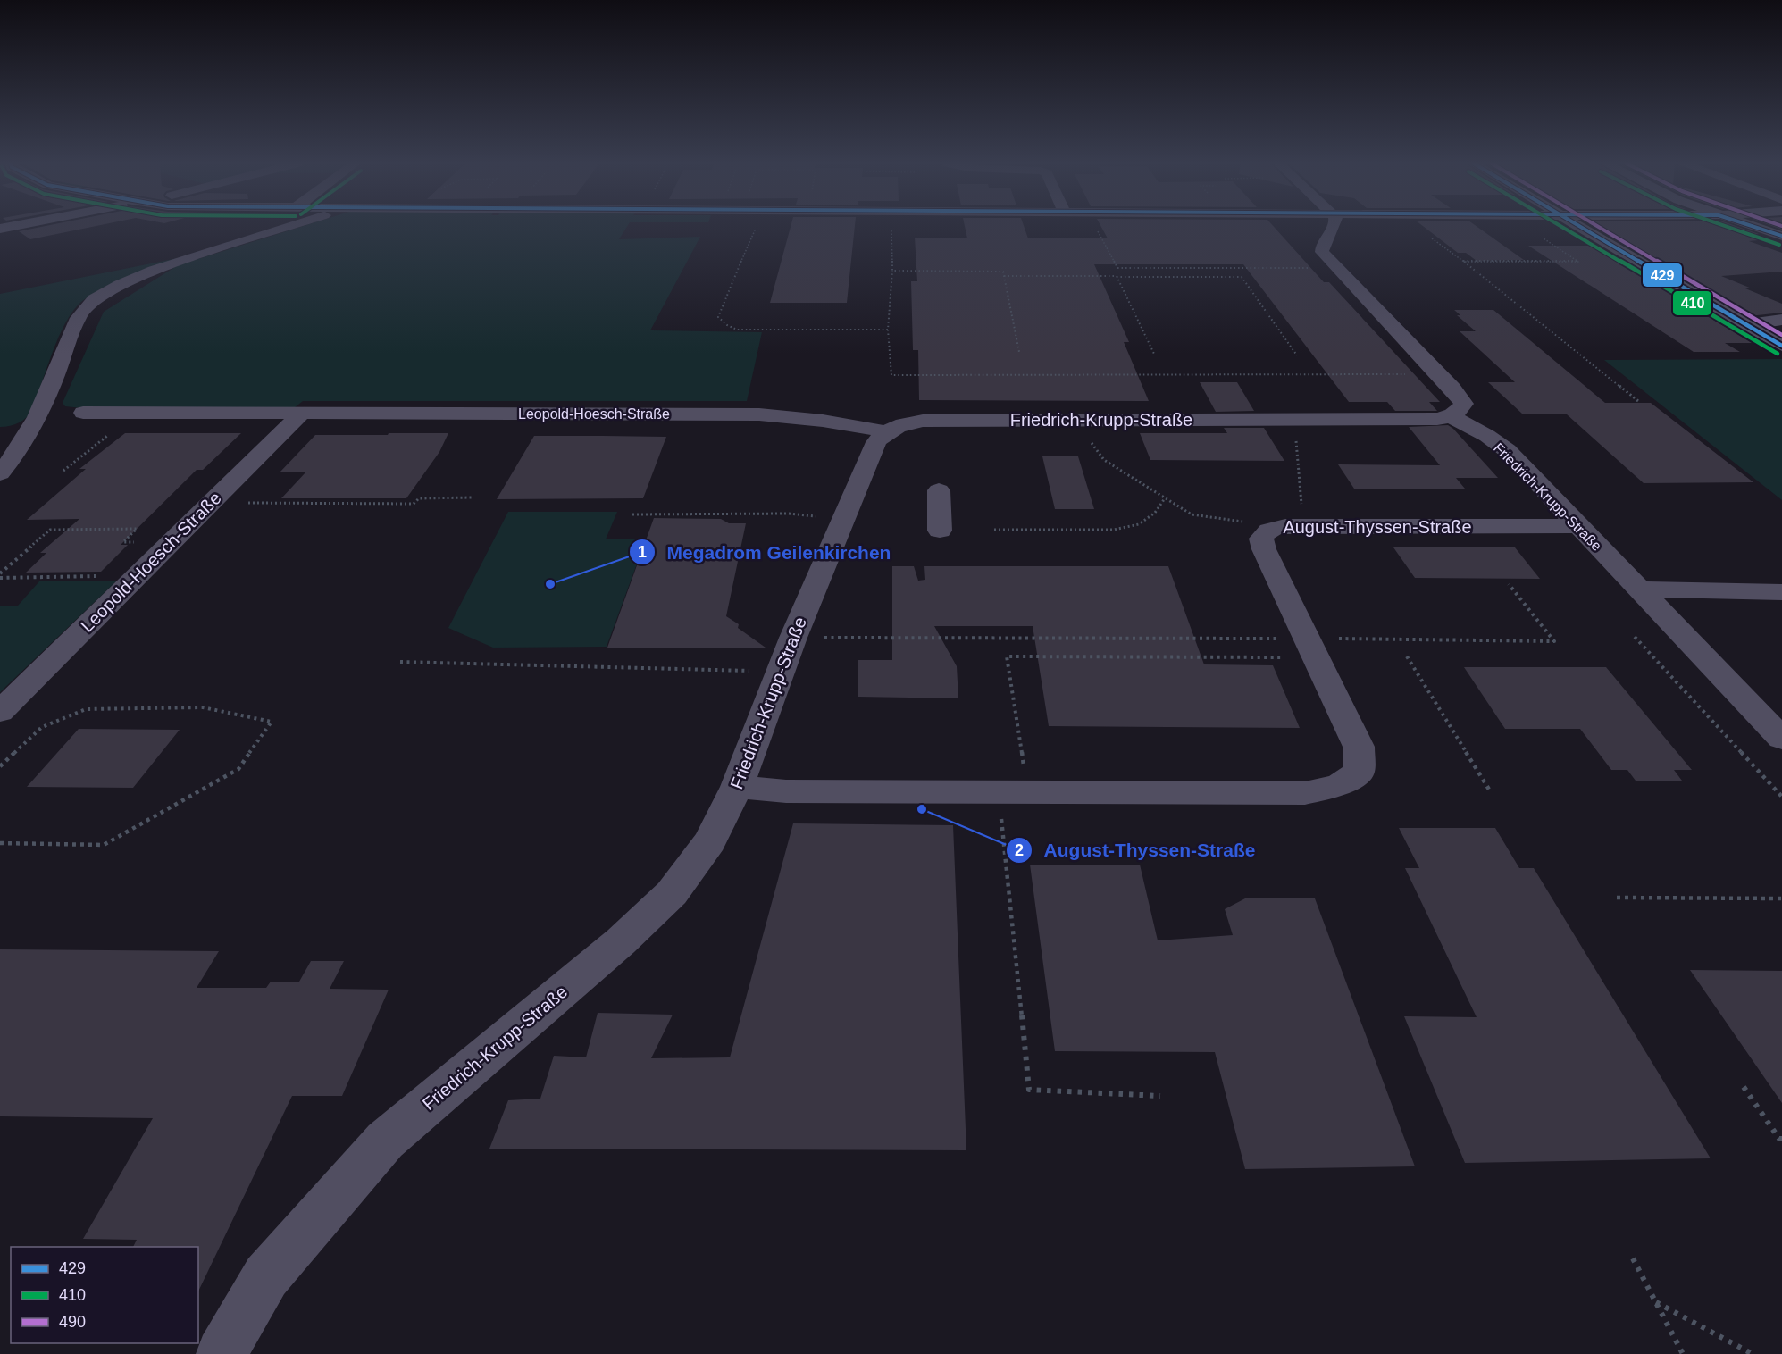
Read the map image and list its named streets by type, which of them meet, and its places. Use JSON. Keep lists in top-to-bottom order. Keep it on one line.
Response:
{"streets":{"street":["Leopold-Hoesch-Straße","Friedrich-Krupp-Straße","August-Thyssen-Straße"]},"crossings":[["Leopold-Hoesch-Straße","Friedrich-Krupp-Straße"],["Friedrich-Krupp-Straße","August-Thyssen-Straße"]],"places":["Megadrom Geilenkirchen","August-Thyssen-Straße"],"lines":["transit line 429","transit line 410","transit line 490"],"legend":["429","410","490"]}
